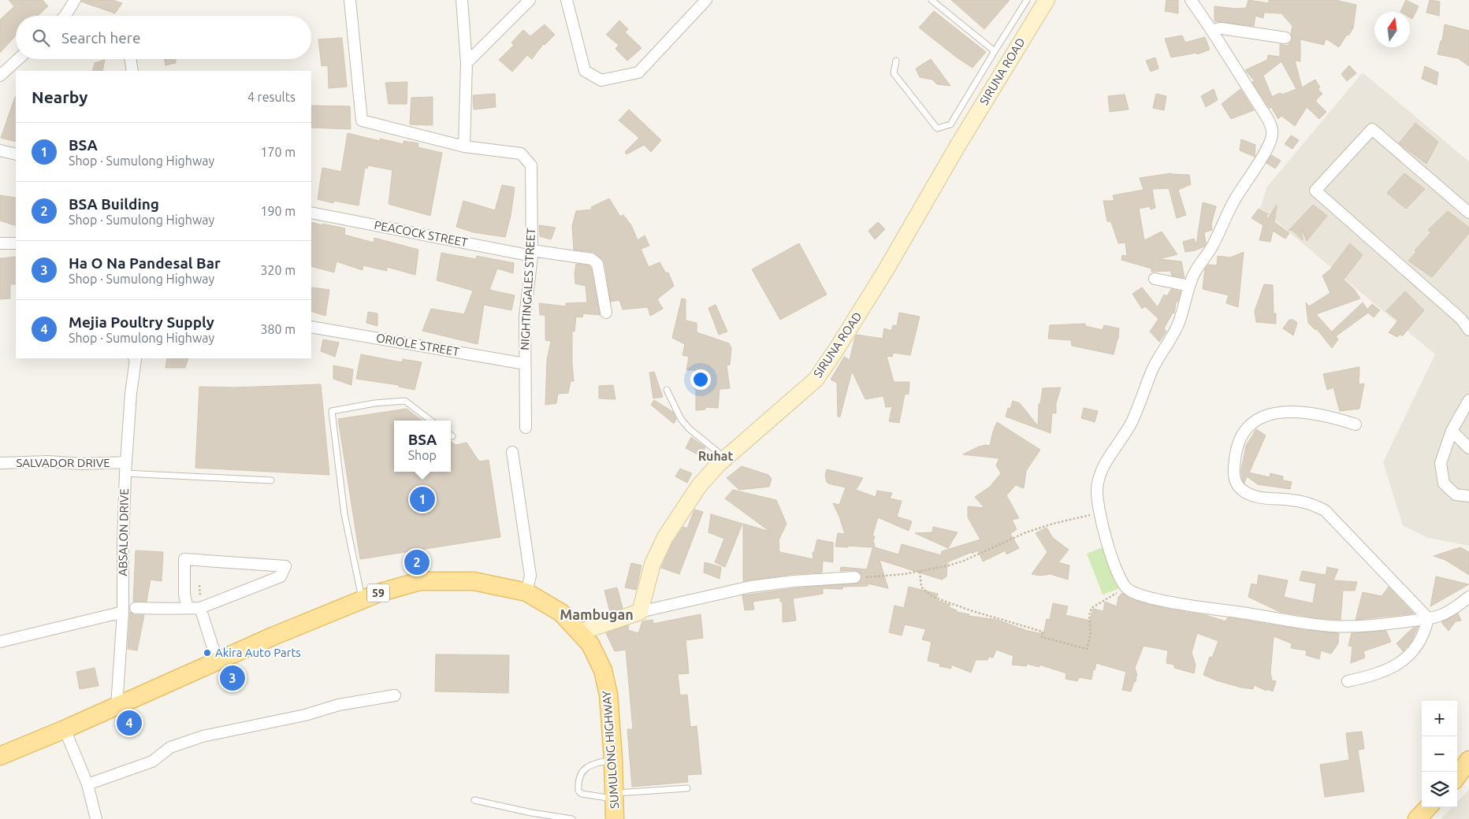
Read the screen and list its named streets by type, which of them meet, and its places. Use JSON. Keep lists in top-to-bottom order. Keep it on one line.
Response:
{"streets":{"main road":["59","SUMULONG HIGHWAY"],"street":["SIRUNA ROAD","PEACOCK STREET","NIGHTINGALES STREET","ORIOLE STREET","SALVADOR DRIVE","ABSALON DRIVE"]},"crossings":[["PEACOCK STREET","NIGHTINGALES STREET"],["NIGHTINGALES STREET","ORIOLE STREET"],["SALVADOR DRIVE","ABSALON DRIVE"],["ABSALON DRIVE","SUMULONG HIGHWAY"]],"districts":["Ruhat","Mambugan"],"places":["Akira Auto Parts"],"north":"top","page":{"search":"Search here","heading":["Nearby","4 results"],"list":[{"mark":"1","name":"BSA","note":"Shop · Sumulong Highway","value":"170 m"},{"mark":"2","name":"BSA Building","note":"Shop · Sumulong Highway","value":"190 m"},{"mark":"3","name":"Ha O Na Pandesal Bar","note":"Shop · Sumulong Highway","value":"320 m"},{"mark":"4","name":"Mejia Poultry Supply","note":"Shop · Sumulong Highway","value":"380 m"}],"popup":["BSA","Shop"],"pins":["1","2","3","4"],"map_buttons":["+","−"]}}
